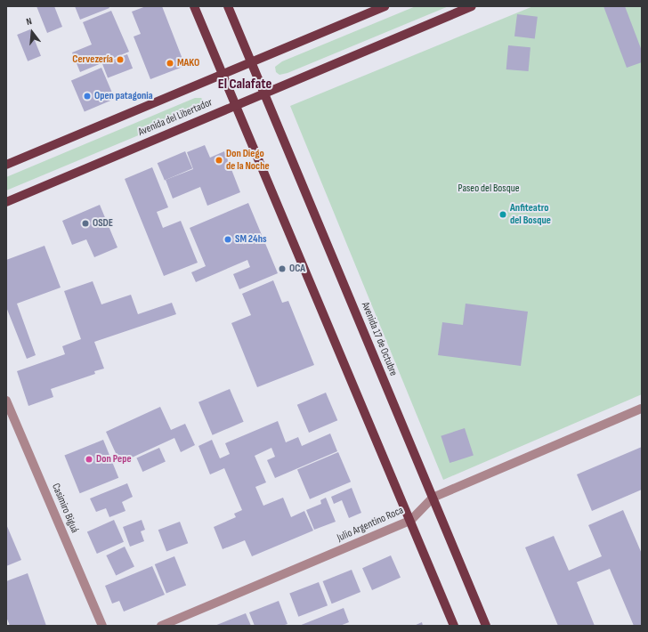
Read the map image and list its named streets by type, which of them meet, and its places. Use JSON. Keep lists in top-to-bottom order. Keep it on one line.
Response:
{"streets":{"main road":["Avenida del Libertador","Avenida 17 de Octubre"],"street":["Casimiro Biguá","Julio Argentino Roca"]},"crossings":[["Avenida del Libertador","Avenida 17 de Octubre"],["Avenida 17 de Octubre","Julio Argentino Roca"]],"districts":["El Calafate"],"parks":["Paseo del Bosque"],"places":["Cervezería","MAKO","Open patagonia","Don Diego de la Noche","Anfiteatro del Bosque","OSDE","SM 24hs","OCA","Don Pepe"],"north":"top"}
